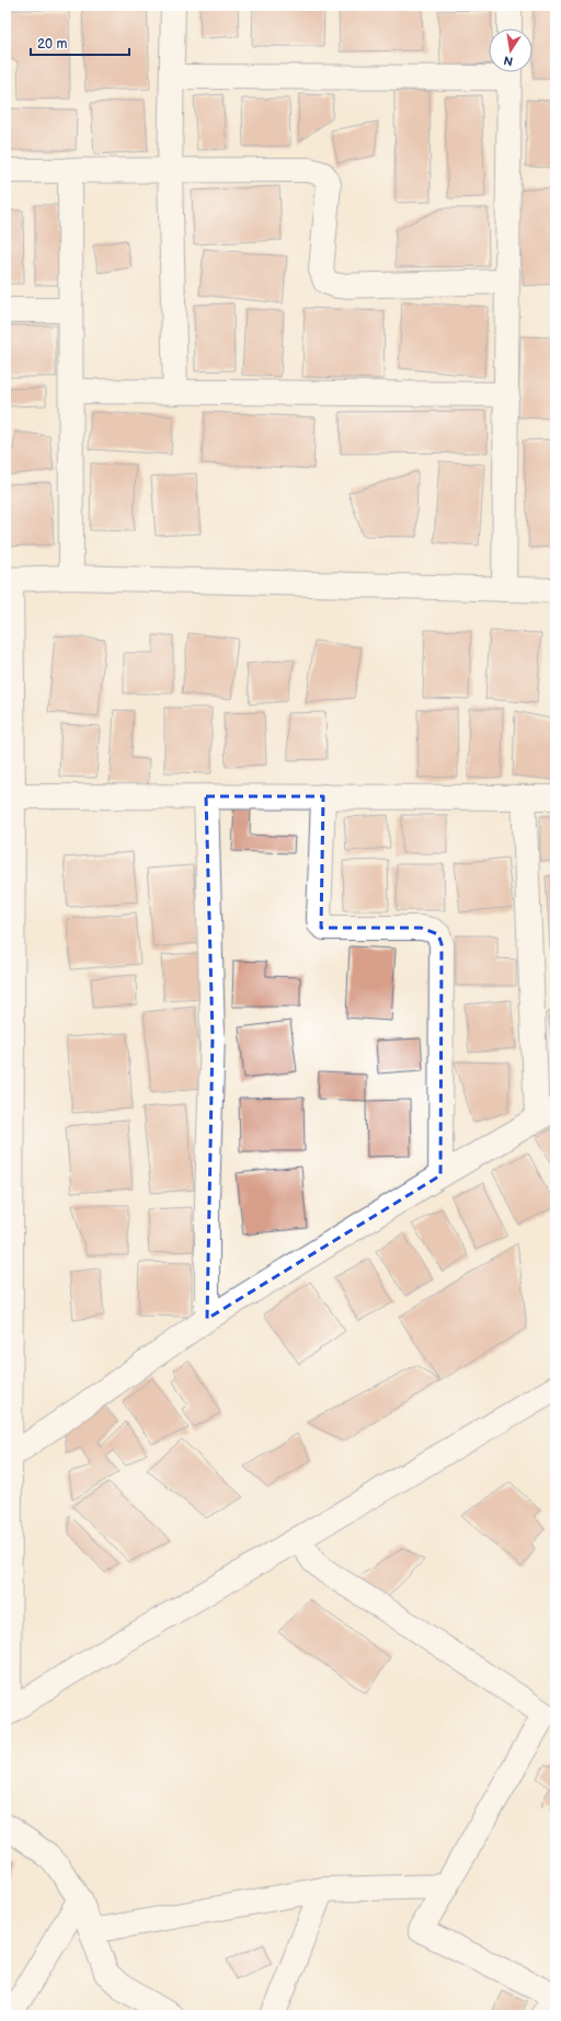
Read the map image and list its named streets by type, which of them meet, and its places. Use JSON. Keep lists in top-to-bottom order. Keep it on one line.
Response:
{"scale_bar":"20 m","north":"bottom"}
